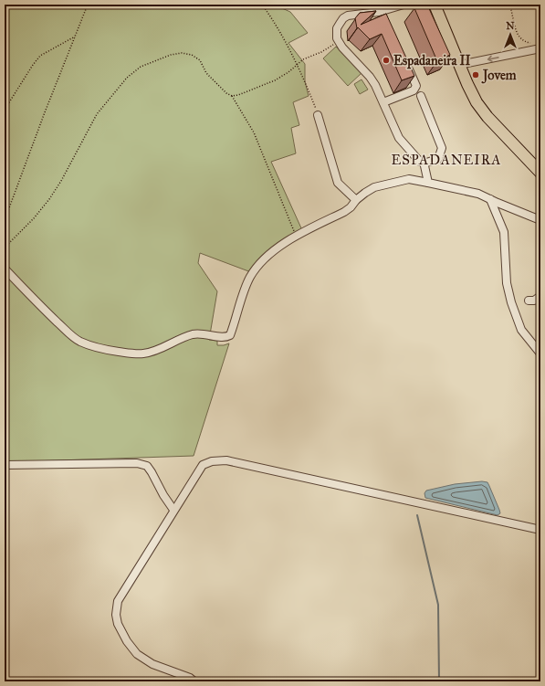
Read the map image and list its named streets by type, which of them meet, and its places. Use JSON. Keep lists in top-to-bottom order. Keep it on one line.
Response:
{"districts":["ESPADANEIRA"],"places":["Espadaneira II","Jovem"],"north":"top"}
